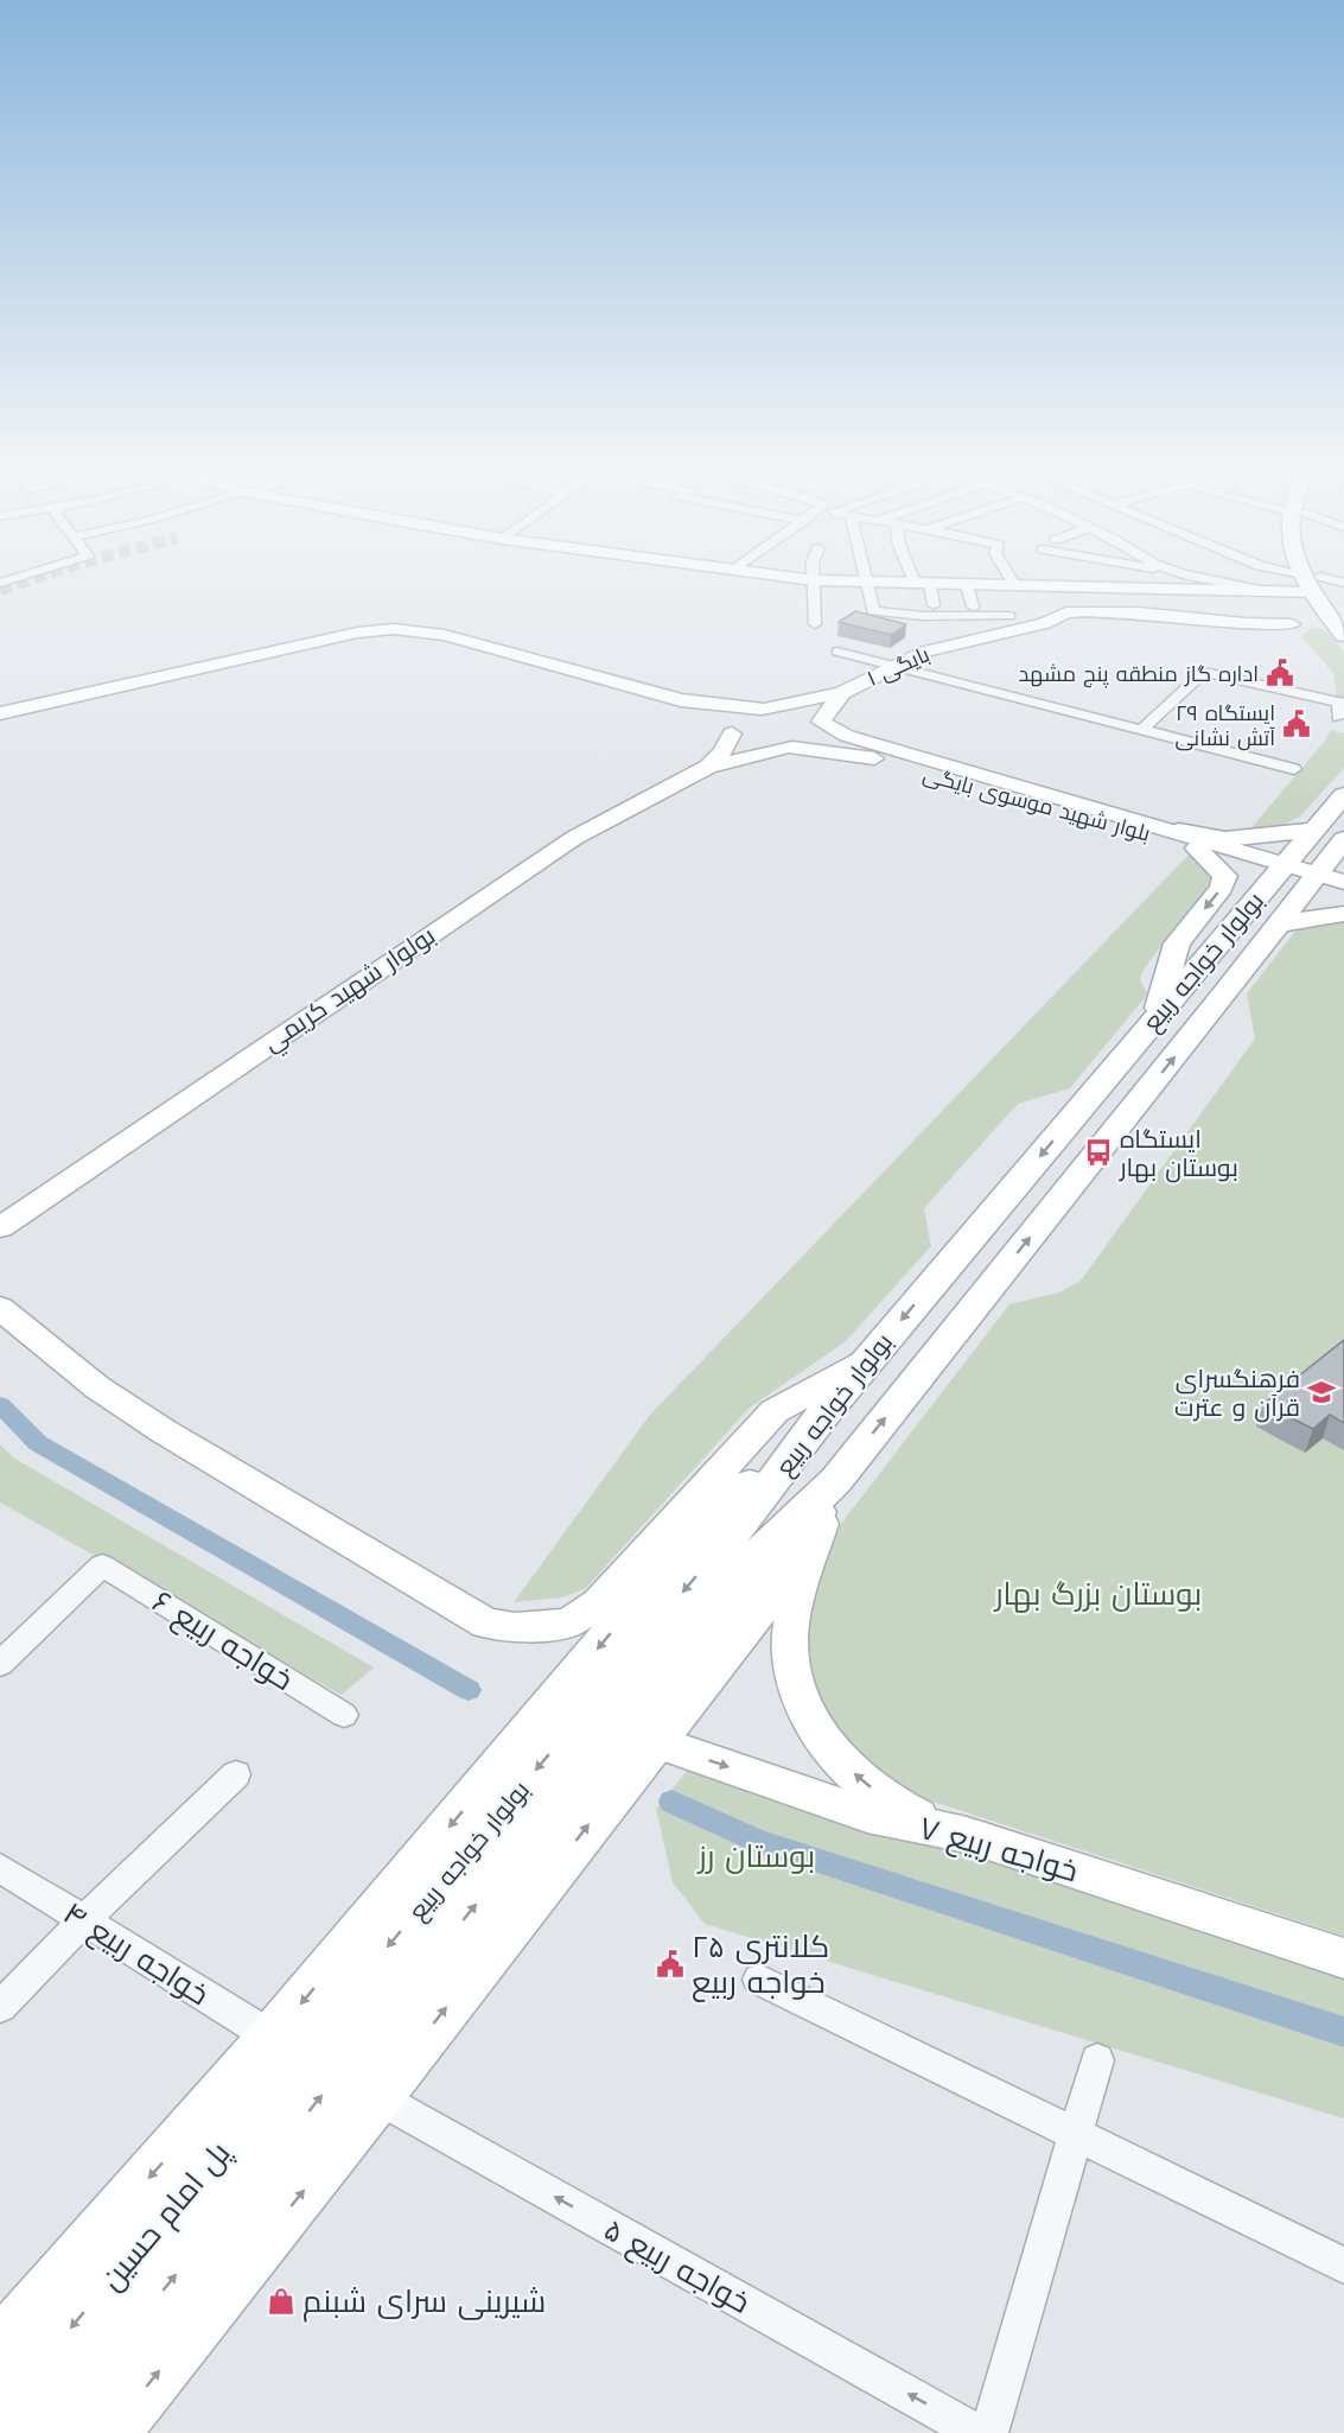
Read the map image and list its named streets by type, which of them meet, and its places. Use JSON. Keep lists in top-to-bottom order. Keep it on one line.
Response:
{"streets":{"main road":["بولوار خواجه ربیع","پل امام حسین"],"street":["بایگی ۱","بلوار شهید موسوی بایگی","بولوار شهيد كريمي","خواجه ربیع ۶","خواجه ربیع ۷","خواجه ربیع ۴","خواجه ربیع ۵"]},"crossings":[["بلوار شهید موسوی بایگی","بولوار خواجه ربیع"],["بلوار شهید موسوی بایگی","بولوار شهيد كريمي"],["بولوار خواجه ربیع","پل امام حسین"]],"one_way":["خواجه ربیع ۵"],"parks":["بوستان بزرگ بهار","بوستان رز"],"places":{"public building":["اداره گاز منطقه پنج مشهد","ایستگاه ۲۹ آتش نشانی","کلانتری ٢۵ خواجه ربیع"],"bus stop":["ایستگاه بوستان بهار"],"school or university":["فرهنگسرای قرآن و عترت"],"shop":["شیرینی سرای شبنم"]}}
